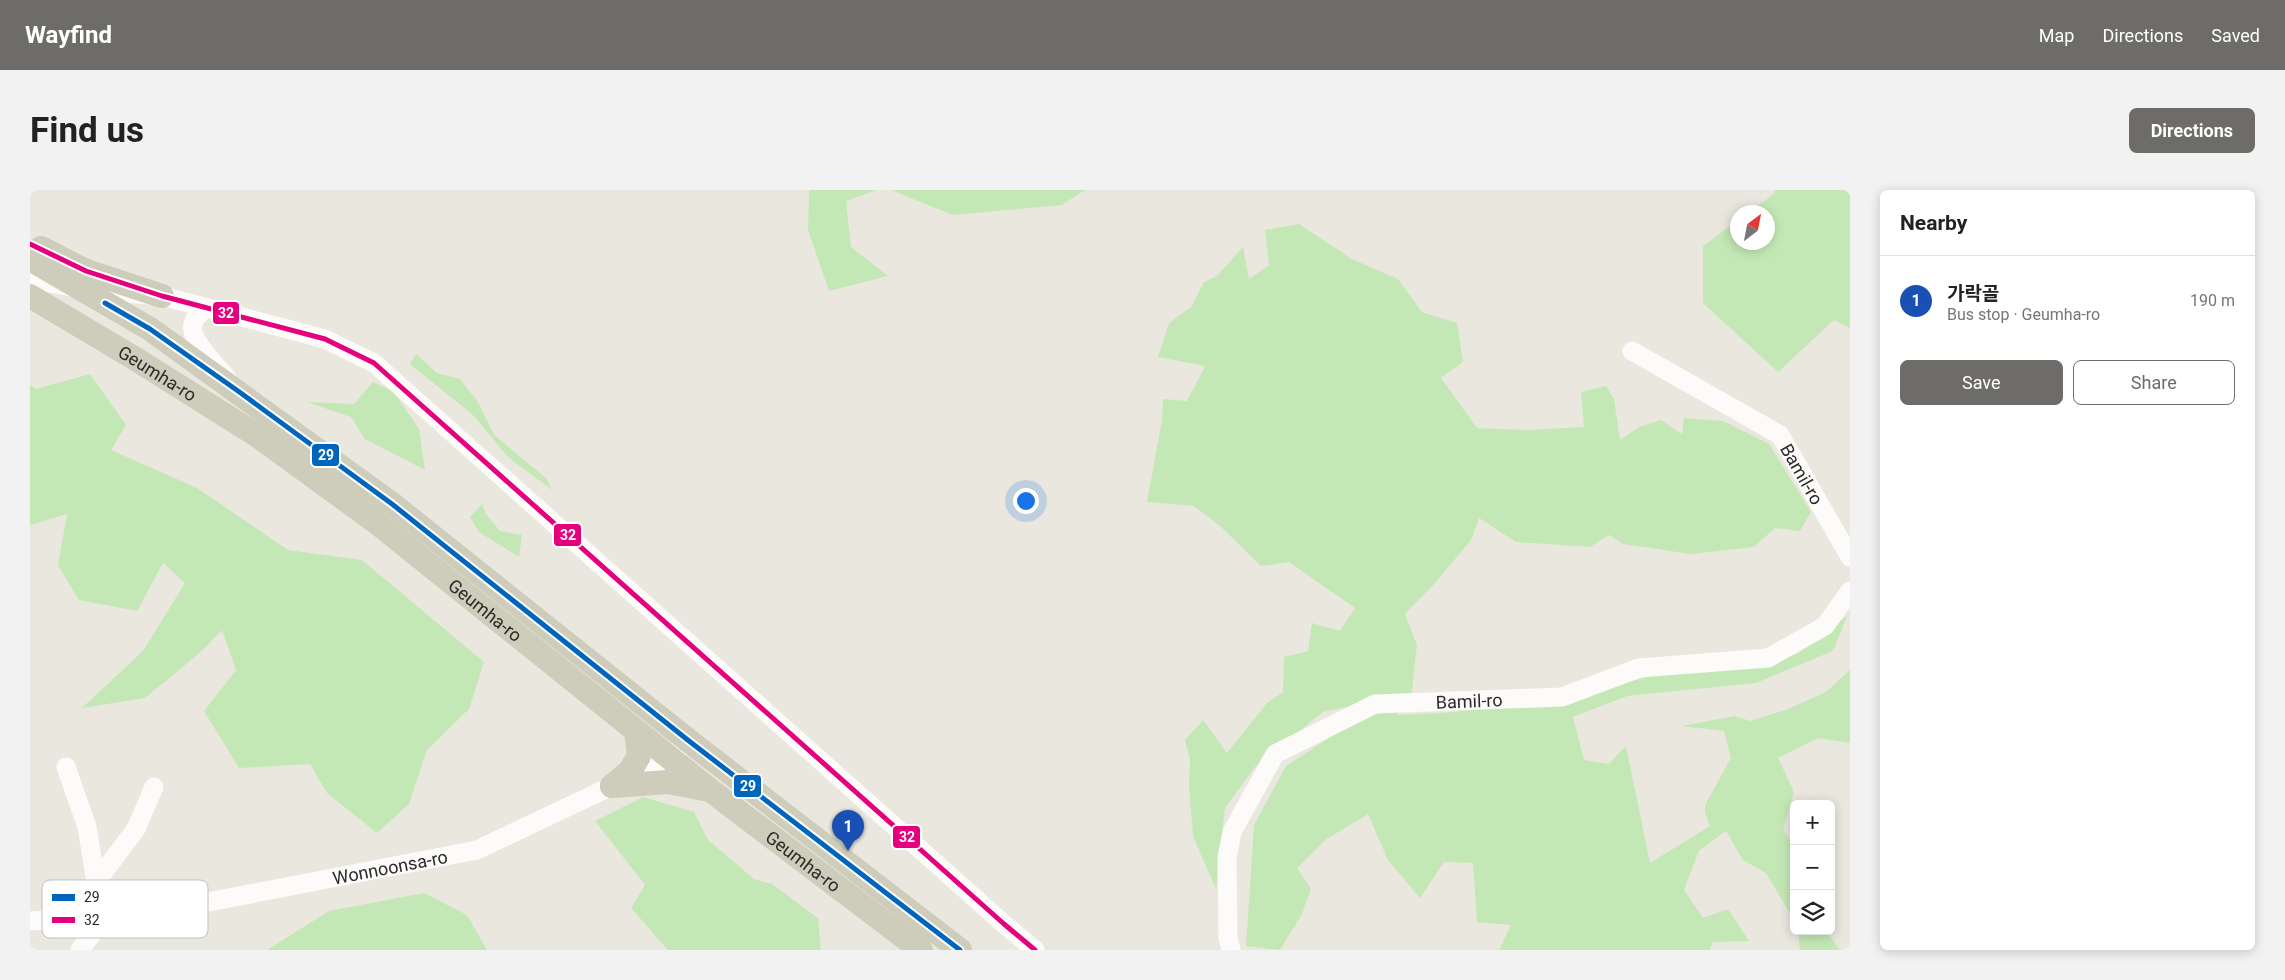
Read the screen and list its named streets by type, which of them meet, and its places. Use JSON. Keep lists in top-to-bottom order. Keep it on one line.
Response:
{"streets":{"main road":["Geumha-ro"],"street":["Bamil-ro","Wonnoonsa-ro"]},"crossings":[["Geumha-ro","Wonnoonsa-ro"]],"lines":["transit line 32","transit line 29"],"legend":["29","32"],"north":"top right","page":{"header":"Wayfind","nav":["Map","Directions","Saved"],"buttons":["Directions",["Save","Share"]],"title":"Find us","heading":"Nearby","list":[{"mark":"1","name":"가락골","note":"Bus stop · Geumha-ro","value":"190 m"}],"map_buttons":["+","−"],"pins":"1"}}
